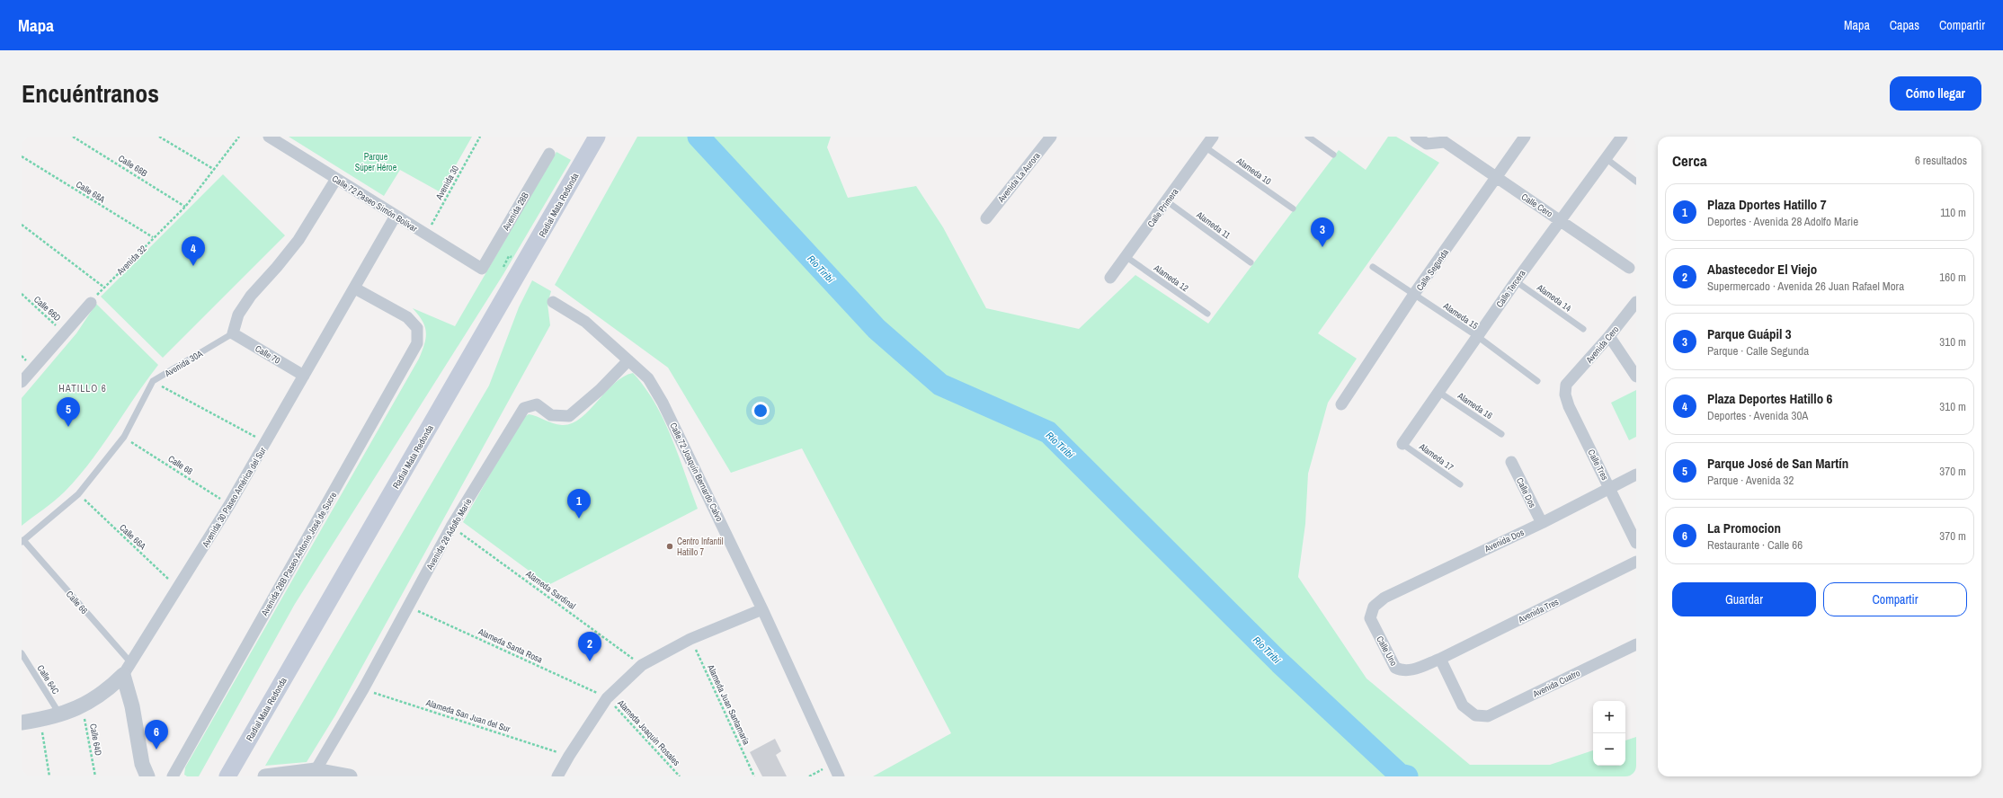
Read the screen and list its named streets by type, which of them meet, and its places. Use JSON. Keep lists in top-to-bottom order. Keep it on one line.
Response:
{"streets":{"main road":["Radial Mata Redonda"],"street":["Avenida La Aurora","Calle 72 Paseo Simón Bolívar","Calle Cero","Calle Primera","Avenida 28B","Calle Segunda","Calle Tercera","Avenida Cero","Calle 70","Calle Tres","Calle 72 Joaquín Bernardo Calvo","Calle Dos","Avenida 30 Paseo América del Sur","Avenida 28 Adolfo Marie","Avenida Dos","Avenida 28B Paseo Antonio José de Sucre","Calle 66","Avenida Tres","Calle Uno","Avenida Cuatro"],"lane":["Alameda 10","Alameda 11","Alameda 12","Alameda 14","Alameda 15","Avenida 30A","Alameda 16","Alameda 17","Calle 64C"],"path":["Calle 68B","Avenida 30","Calle 68A","Avenida 32","Calle 66D","Calle 68","Calle 66A","Alameda Sardinal","Alameda Santa Rosa","Alameda Juan Santamaría","Alameda San Juan del Sur","Alameda Joaquín Rosales","Calle 64D"]},"crossings":[["Calle 68B","Avenida 32"],["Alameda 10","Calle Primera"],["Avenida 30","Calle 72 Paseo Simón Bolívar"],["Calle 68A","Avenida 32"],["Calle 72 Paseo Simón Bolívar","Avenida 28B"],["Calle 72 Paseo Simón Bolívar","Avenida 30 Paseo América del Sur"],["Calle Cero","Calle Segunda"],["Calle Cero","Calle Tercera"],["Calle Primera","Alameda 11"],["Calle Primera","Alameda 12"],["Calle Segunda","Alameda 15"],["Calle Tercera","Alameda 14"],["Calle Tercera","Alameda 15"],["Calle Tercera","Alameda 16"],["Calle Tercera","Alameda 17"],["Avenida Cero","Calle Tres"],["Calle 70","Avenida 30A"],["Calle 70","Avenida 30 Paseo América del Sur"],["Calle 68","Avenida 30 Paseo América del Sur"],["Calle Tres","Avenida Dos"],["Calle 72 Joaquín Bernardo Calvo","Avenida 28 Adolfo Marie"],["Calle Dos","Avenida Dos"],["Avenida 30 Paseo América del Sur","Calle 66A"],["Avenida 30 Paseo América del Sur","Avenida 28B Paseo Antonio José de Sucre"],["Avenida 30 Paseo América del Sur","Calle 66"],["Avenida 30 Paseo América del Sur","Calle 64C"],["Avenida 30 Paseo América del Sur","Calle 64D"],["Avenida 28 Adolfo Marie","Alameda Sardinal"],["Avenida 28 Adolfo Marie","Alameda Santa Rosa"],["Avenida 28 Adolfo Marie","Alameda San Juan del Sur"],["Avenida Dos","Calle Uno"],["Avenida Tres","Calle Uno"],["Avenida Tres","Avenida Cuatro"],["Alameda Santa Rosa","Alameda Joaquín Rosales"],["Calle Uno","Avenida Cuatro"]],"districts":["HATILLO 6"],"water":["Río Tiribí"],"parks":["Parque Súper Héroe"],"places":["Centro Infantil Hatillo 7"],"page":{"header":"Mapa","nav":["Mapa","Capas","Compartir"],"title":"Encuéntranos","buttons":["Cómo llegar",["Guardar","Compartir"]],"heading":["Cerca","6 resultados"],"list":[{"mark":"1","name":"Plaza Dportes Hatillo 7","note":"Deportes · Avenida 28 Adolfo Marie","value":"110 m"},{"mark":"2","name":"Abastecedor El Viejo","note":"Supermercado · Avenida 26 Juan Rafael Mora","value":"160 m"},{"mark":"3","name":"Parque Guápil 3","note":"Parque · Calle Segunda","value":"310 m"},{"mark":"4","name":"Plaza Deportes Hatillo 6","note":"Deportes · Avenida 30A","value":"310 m"},{"mark":"5","name":"Parque José de San Martín","note":"Parque · Avenida 32","value":"370 m"},{"mark":"6","name":"La Promocion","note":"Restaurante · Calle 66","value":"370 m"}],"pins":["3","4","5","1","2","6"],"map_buttons":["+","−"]}}
